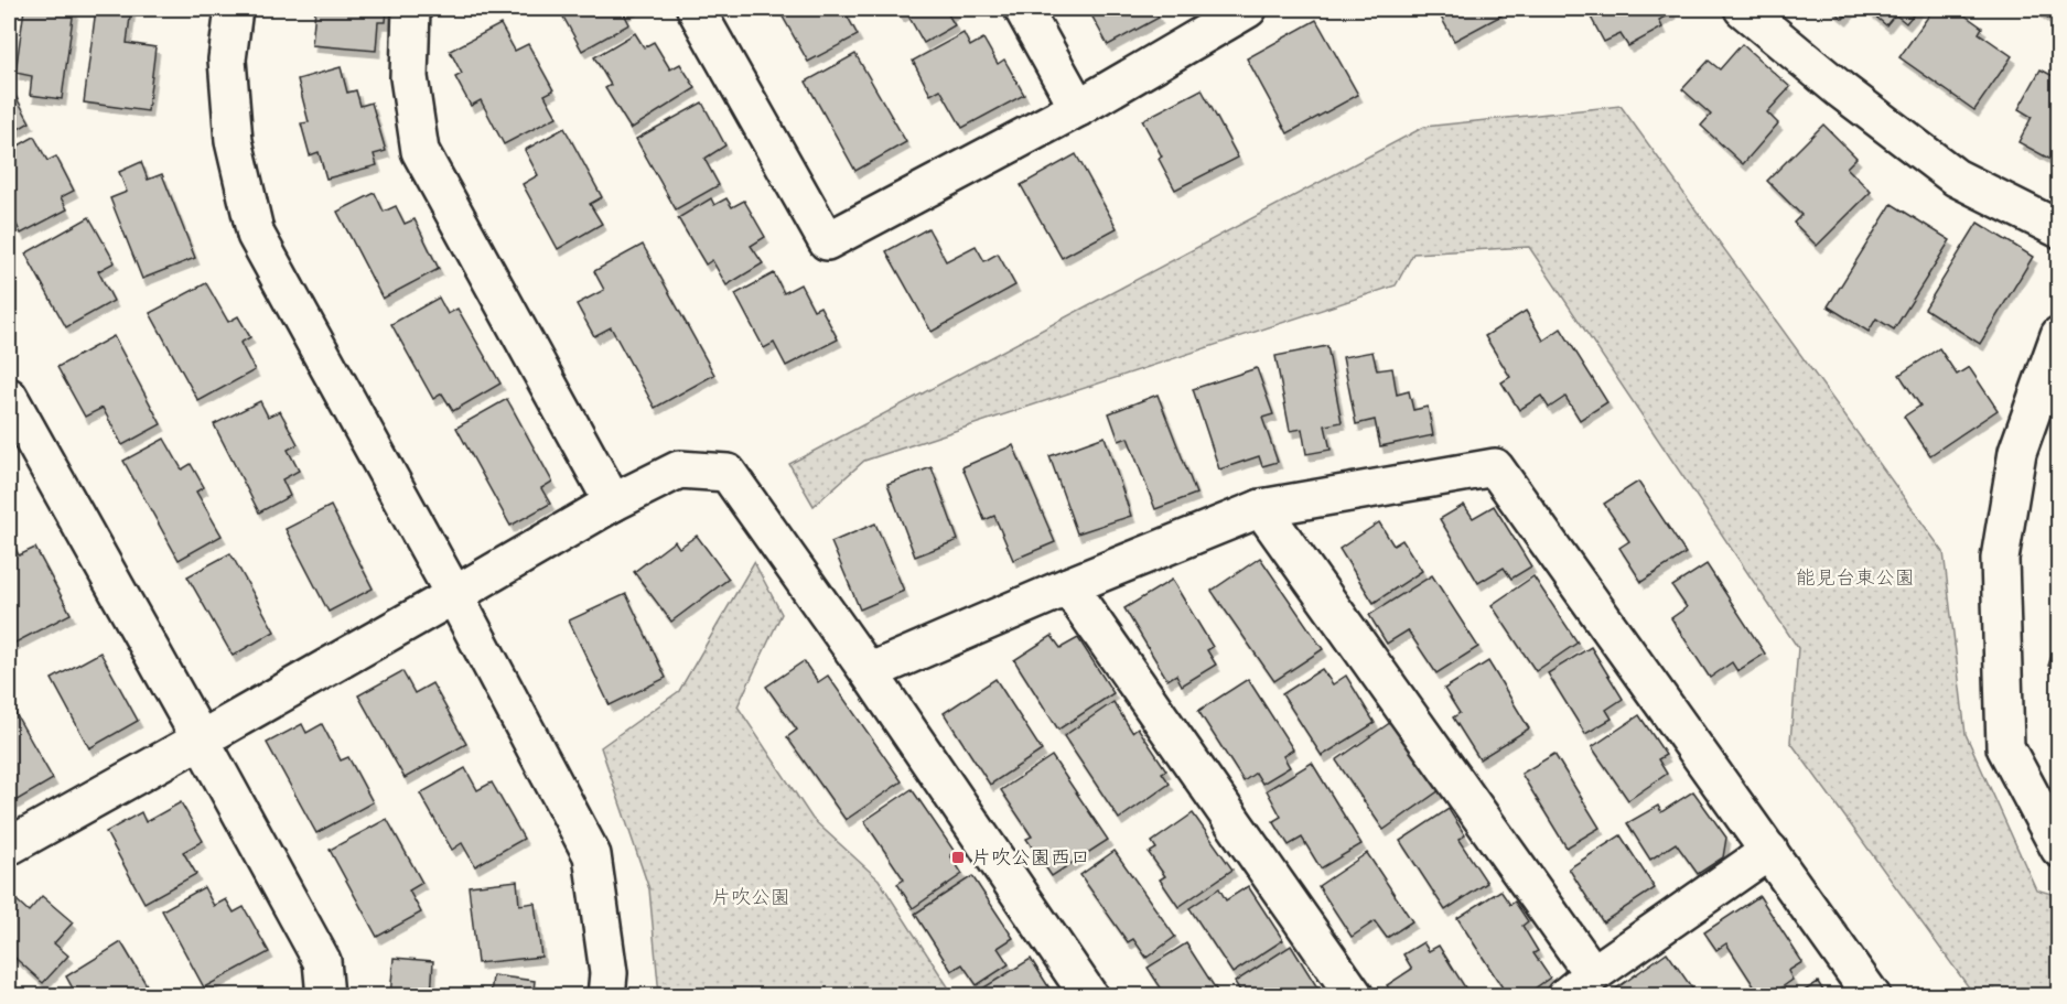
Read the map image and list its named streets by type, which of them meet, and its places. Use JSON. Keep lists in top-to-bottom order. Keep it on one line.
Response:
{"parks":["能見台東公園","片吹公園"],"places":{"transit":["片吹公園西口"]}}
